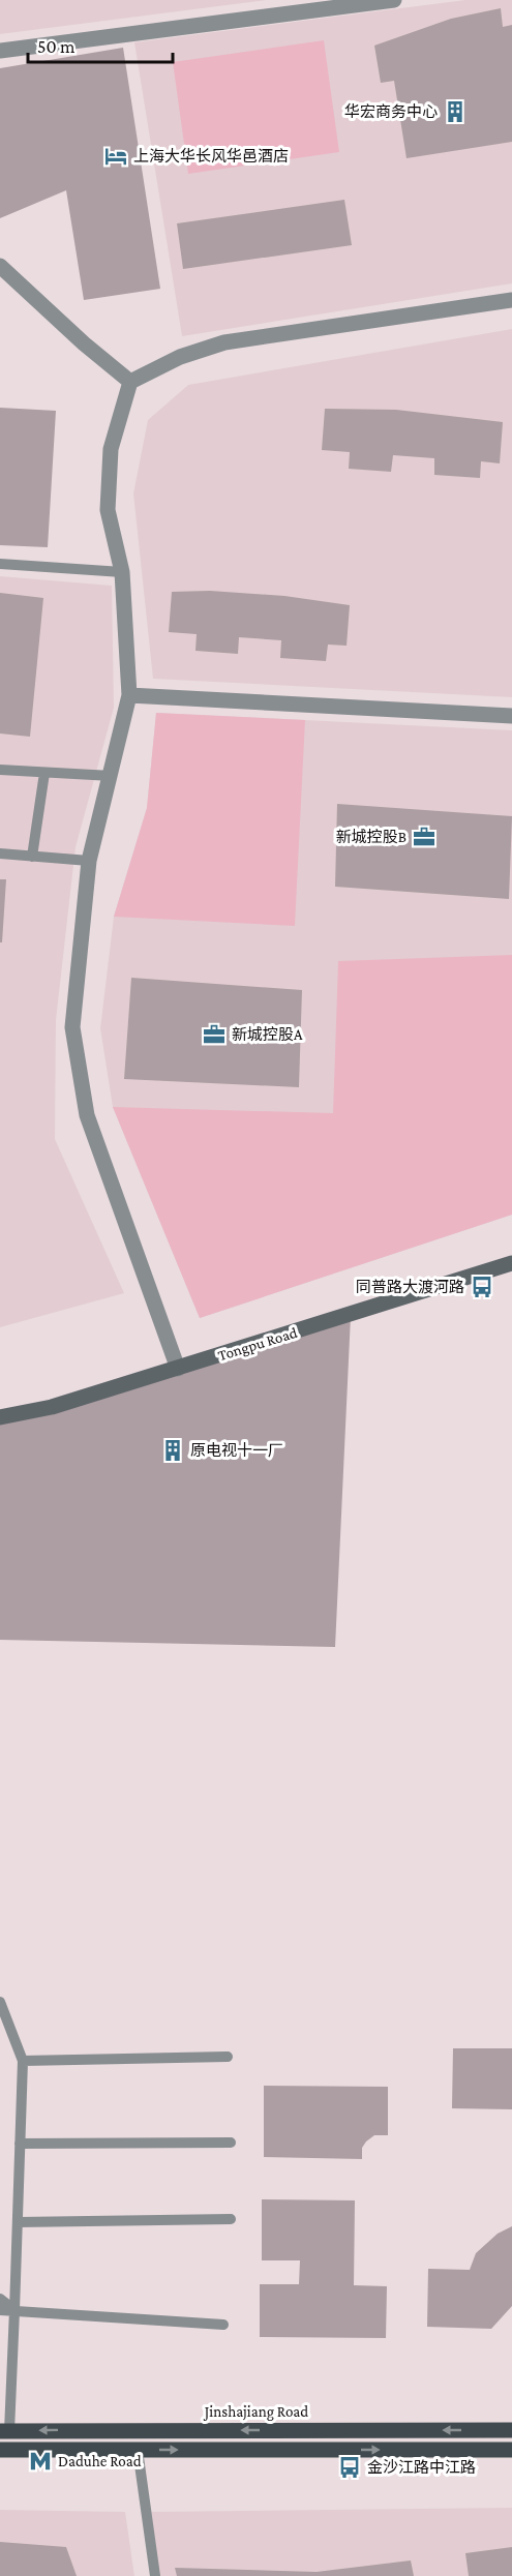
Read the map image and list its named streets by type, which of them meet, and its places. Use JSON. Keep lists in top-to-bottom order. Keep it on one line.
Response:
{"streets":{"main road":["Jinshajiang Road"],"street":["Tongpu Road"]},"places":{"building":["华宏商务中心","原电视十一厂"],"hotel":["上海大华长风华邑酒店"],"office":["新城控股B","新城控股A"],"bus stop":["同普路大渡河路","金沙江路中江路"],"metro station":["Daduhe Road"]},"scale_bar":"50 m"}
